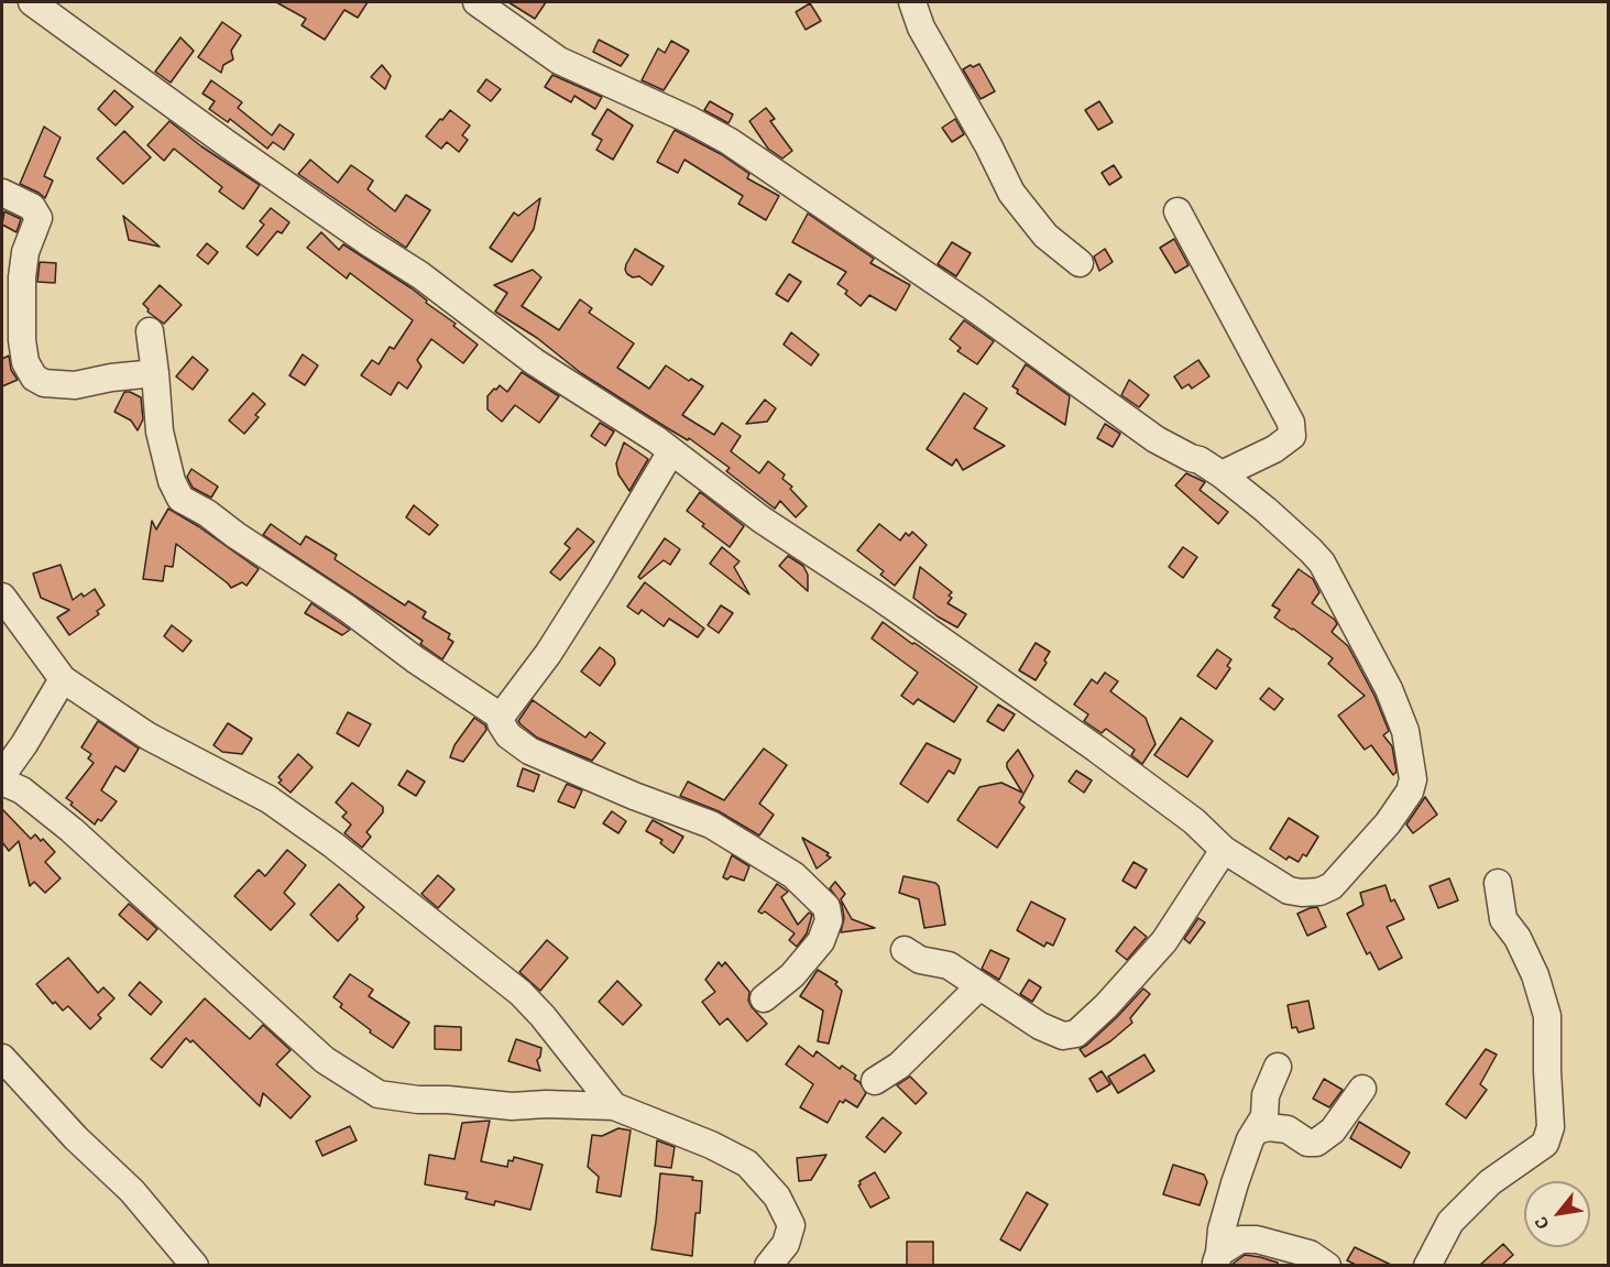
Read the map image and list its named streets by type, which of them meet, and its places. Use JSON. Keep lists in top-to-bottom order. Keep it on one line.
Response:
{"north":"bottom left"}
